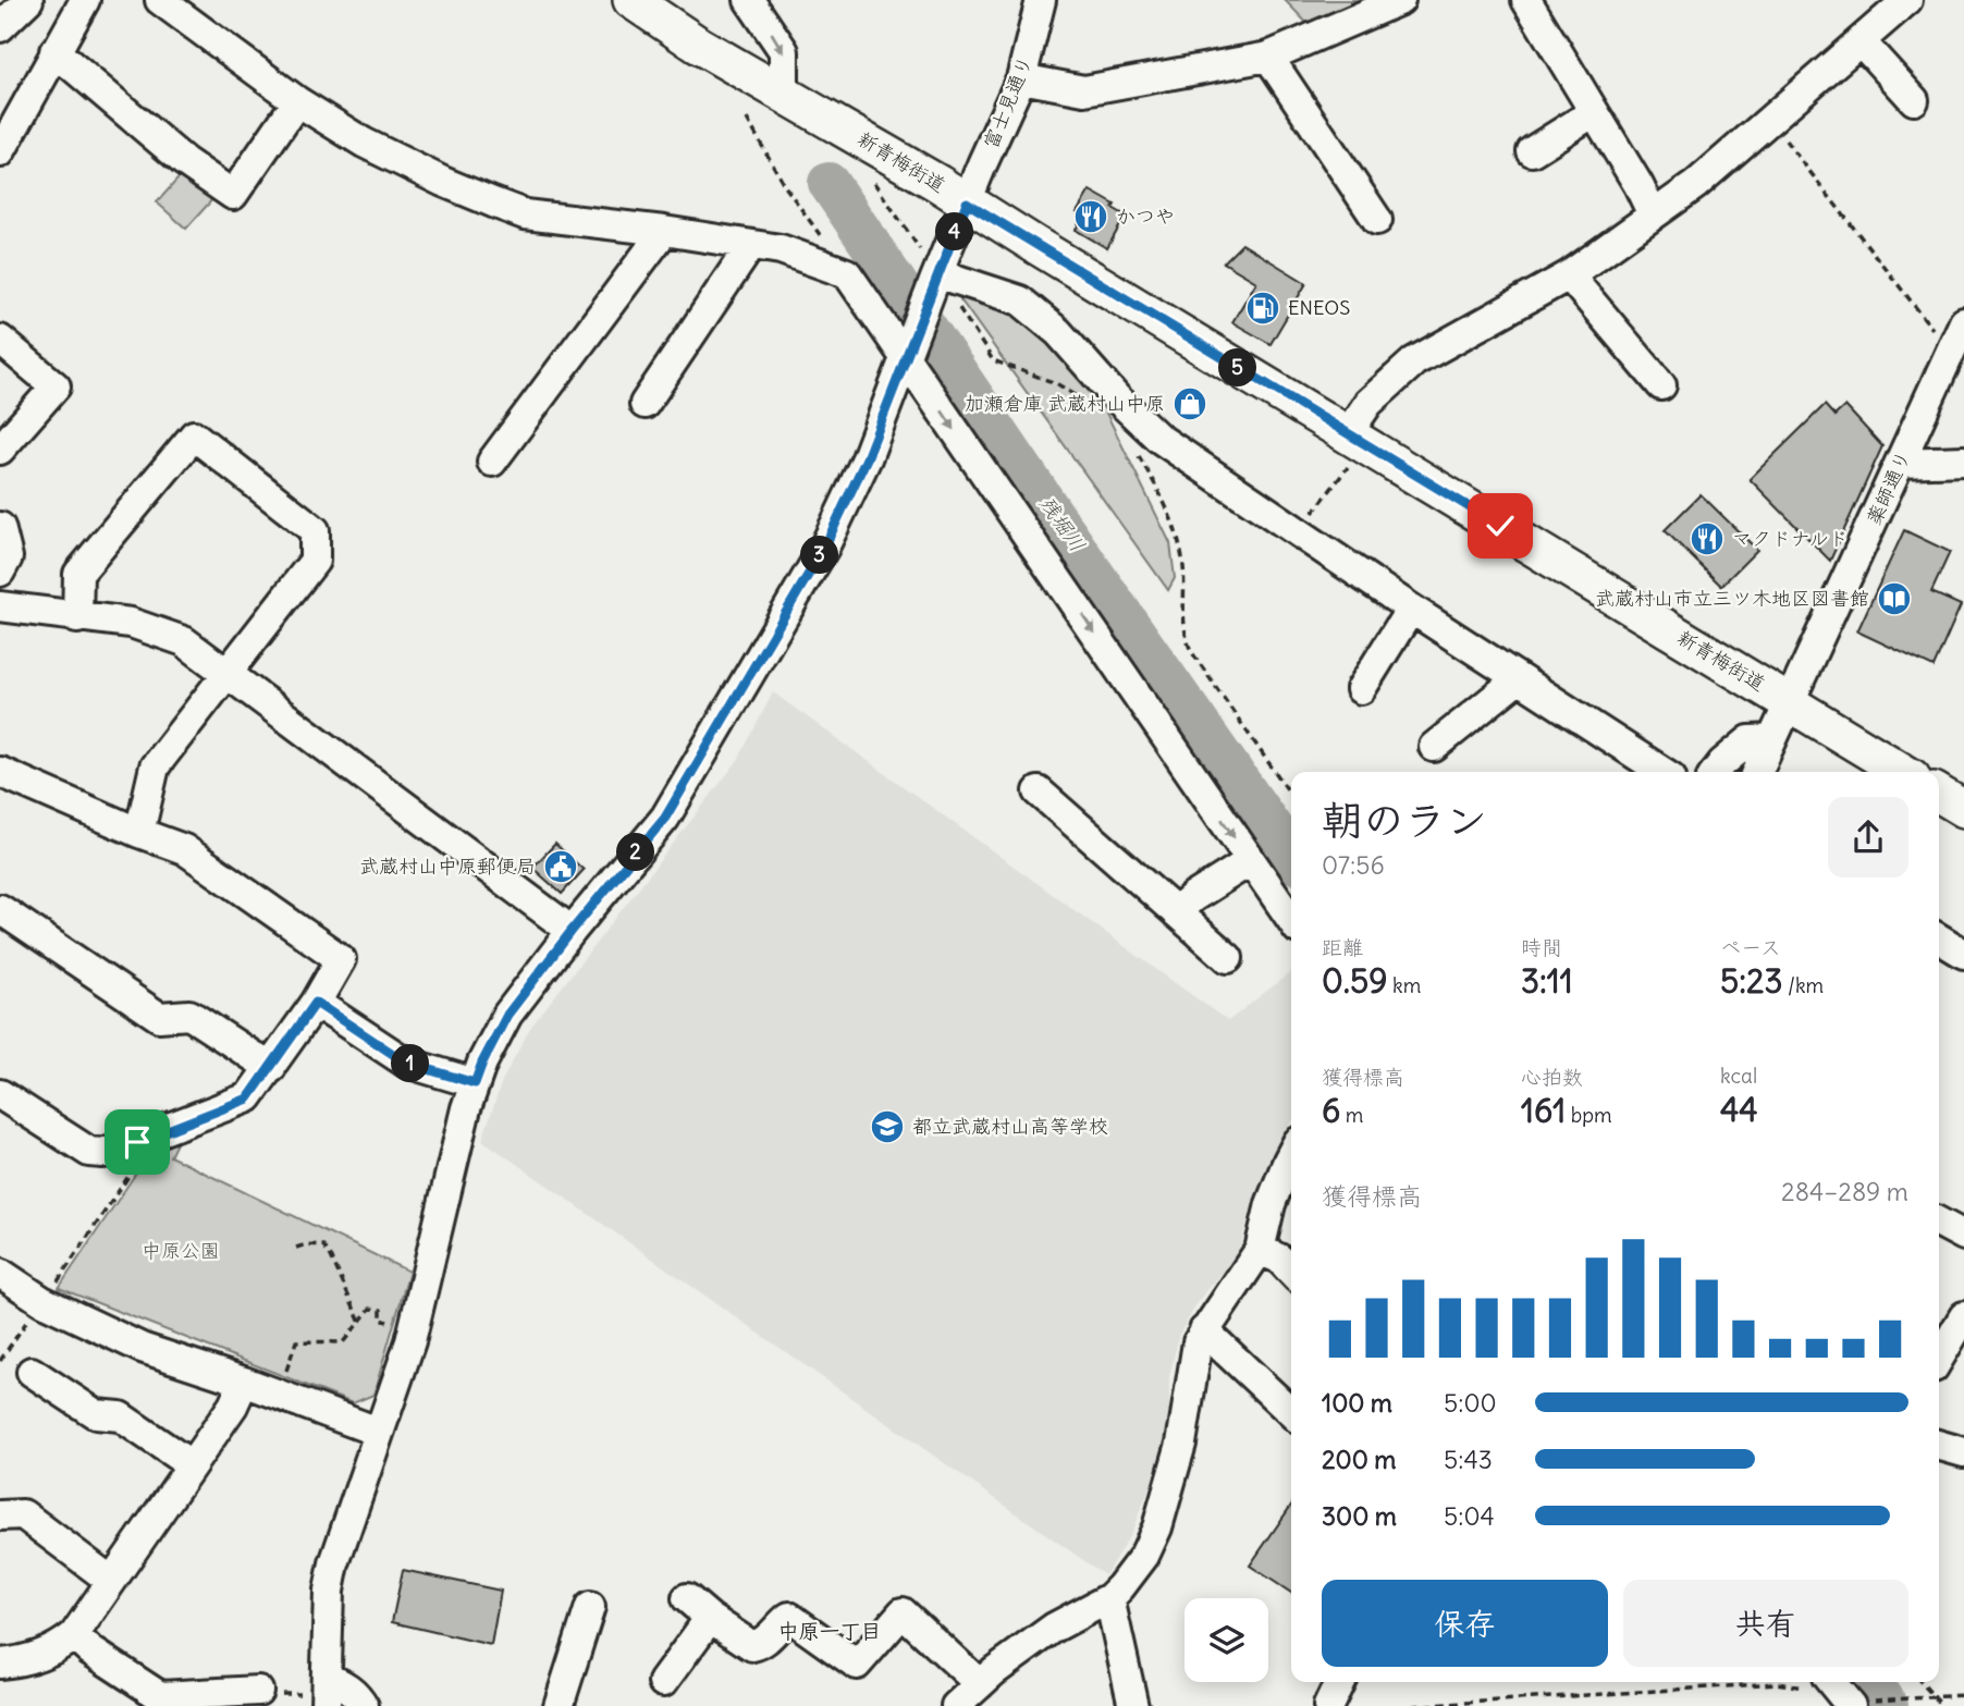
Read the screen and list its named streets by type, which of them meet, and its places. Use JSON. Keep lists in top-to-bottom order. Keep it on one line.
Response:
{"streets":{"main road":["新青梅街道"],"street":["富士見通り","薬師通り"]},"crossings":[["富士見通り","新青梅街道"],["新青梅街道","薬師通り"]],"districts":["中原一丁目"],"water":["残堀川"],"parks":["中原公園"],"places":{"restaurant":["かつや","マクドナルド"],"fuel station":["ENEOS"],"shop":["加瀬倉庫 武蔵村山中原"],"library":["武蔵村山市立三ツ木地区図書館"],"public building":["武蔵村山中原郵便局"],"school or university":["都立武蔵村山高等学校"]},"page":{"pins":["4","5","3","2","1"],"heading":["朝のラン","07:56"],"stats":[["距離","0.59 km"],["時間","3:11"],["ペース","5:23 /km"],["獲得標高","6 m"],["心拍数","161 bpm"],["kcal","44"]],"chart":["獲得標高","284–289 m"],"list":[{"name":"100 m","note":"5:00"},{"name":"200 m","note":"5:43"},{"name":"300 m","note":"5:04"}],"buttons":["保存","共有"]}}
